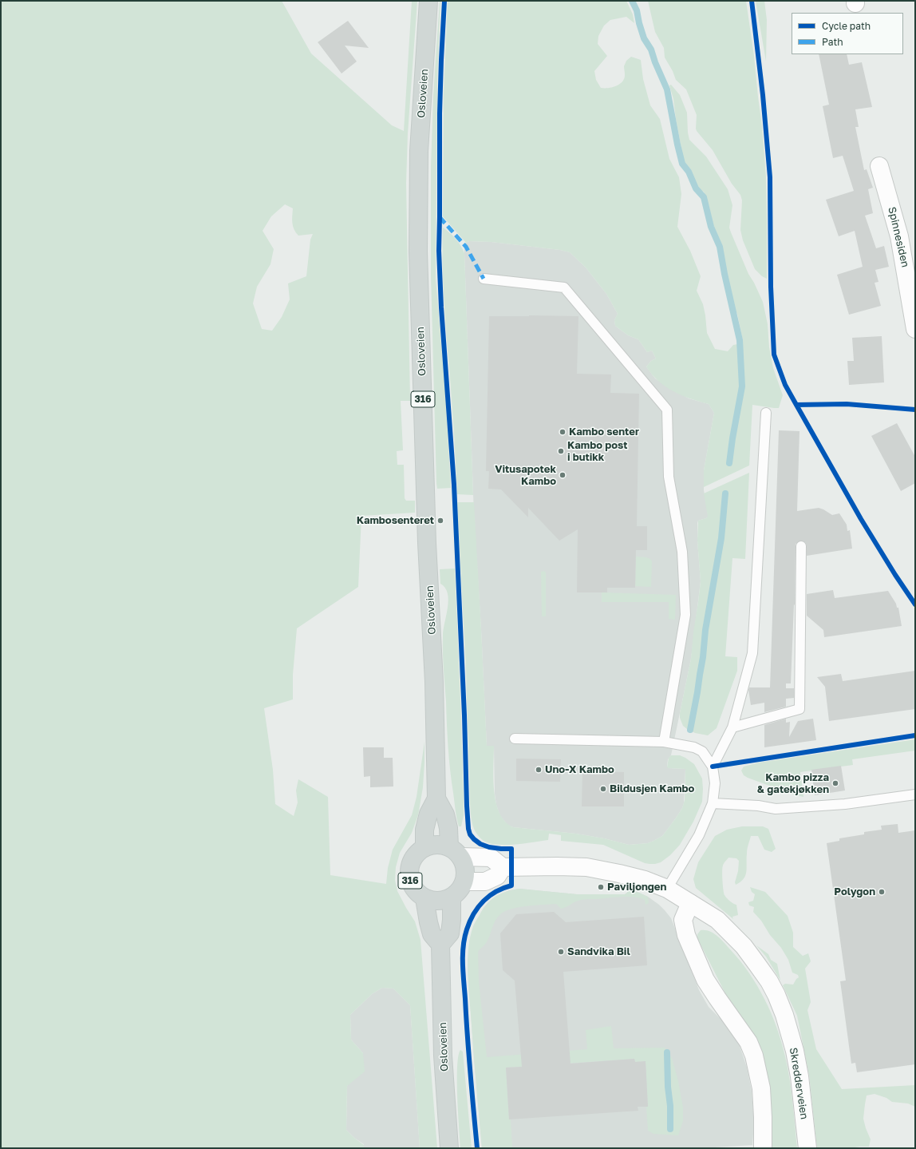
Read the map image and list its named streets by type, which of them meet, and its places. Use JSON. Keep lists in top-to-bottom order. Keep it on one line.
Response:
{"streets":{"main road":["Osloveien","316"],"street":["Spinnesiden","Skredderveien"]},"crossings":[["Osloveien","316"]],"places":["Kambo senter","Kambo post i butikk","Vitusapotek Kambo","Kambosenteret","Uno-X Kambo","Kambo pizza & gatekjøkken","Bildusjen Kambo","Paviljongen","Polygon","Sandvika Bil"],"legend":["Cycle path","Path"]}
